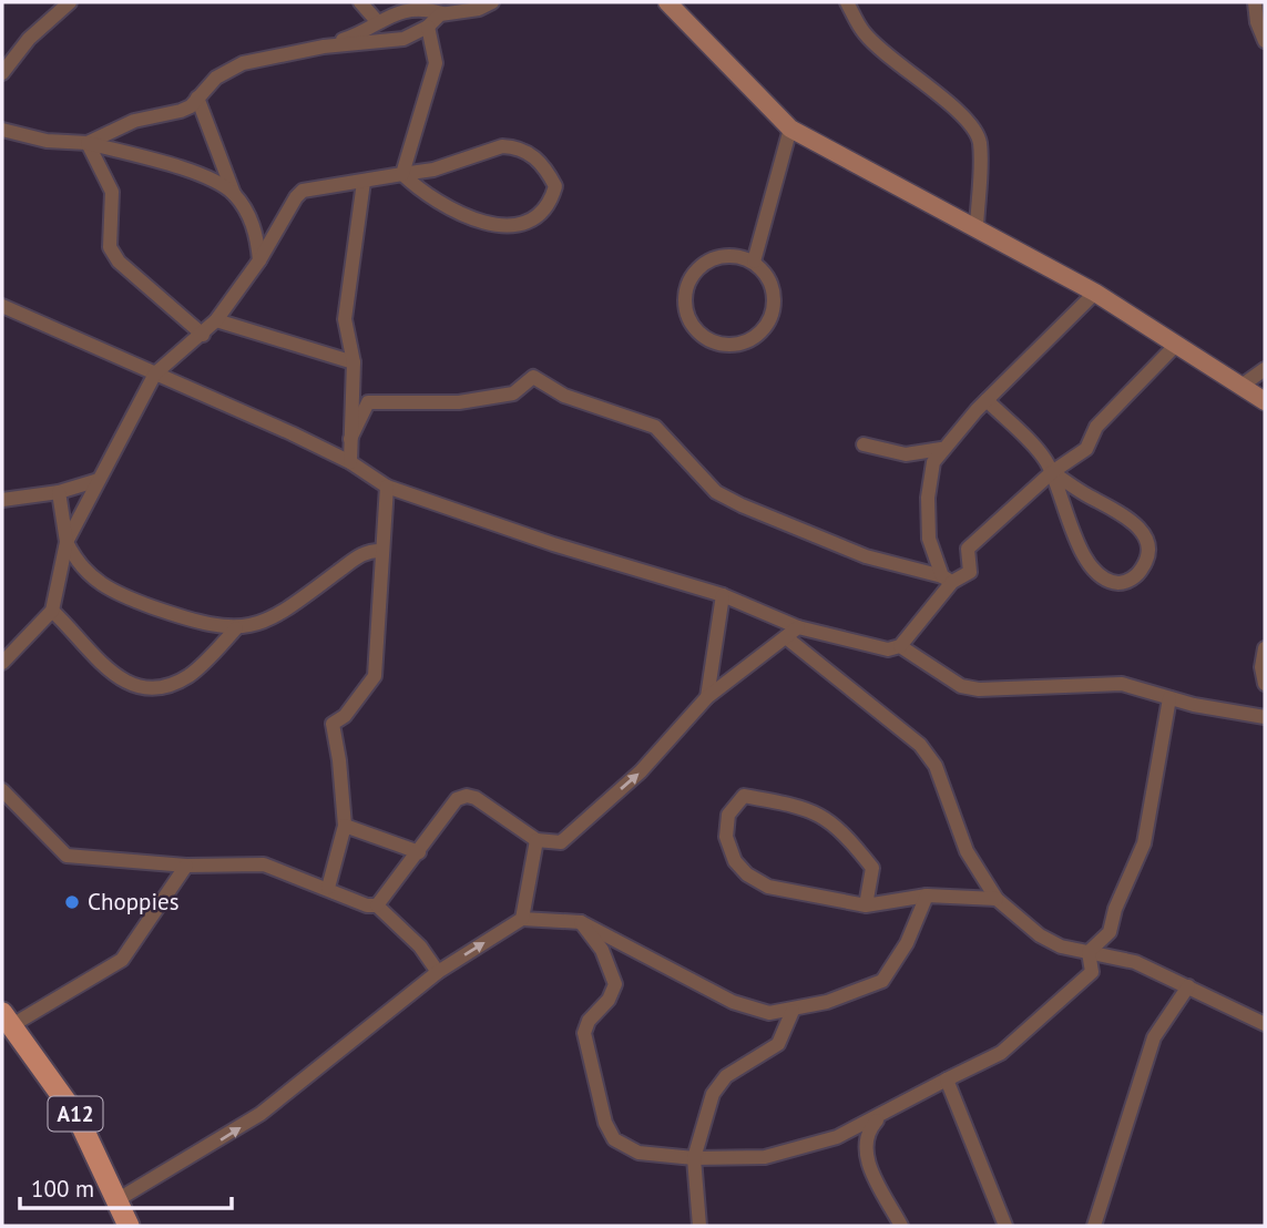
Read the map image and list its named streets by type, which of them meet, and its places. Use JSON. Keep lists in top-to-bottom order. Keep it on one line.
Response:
{"streets":{"main road":["A12"]},"places":["Choppies"],"scale_bar":"100 m"}
